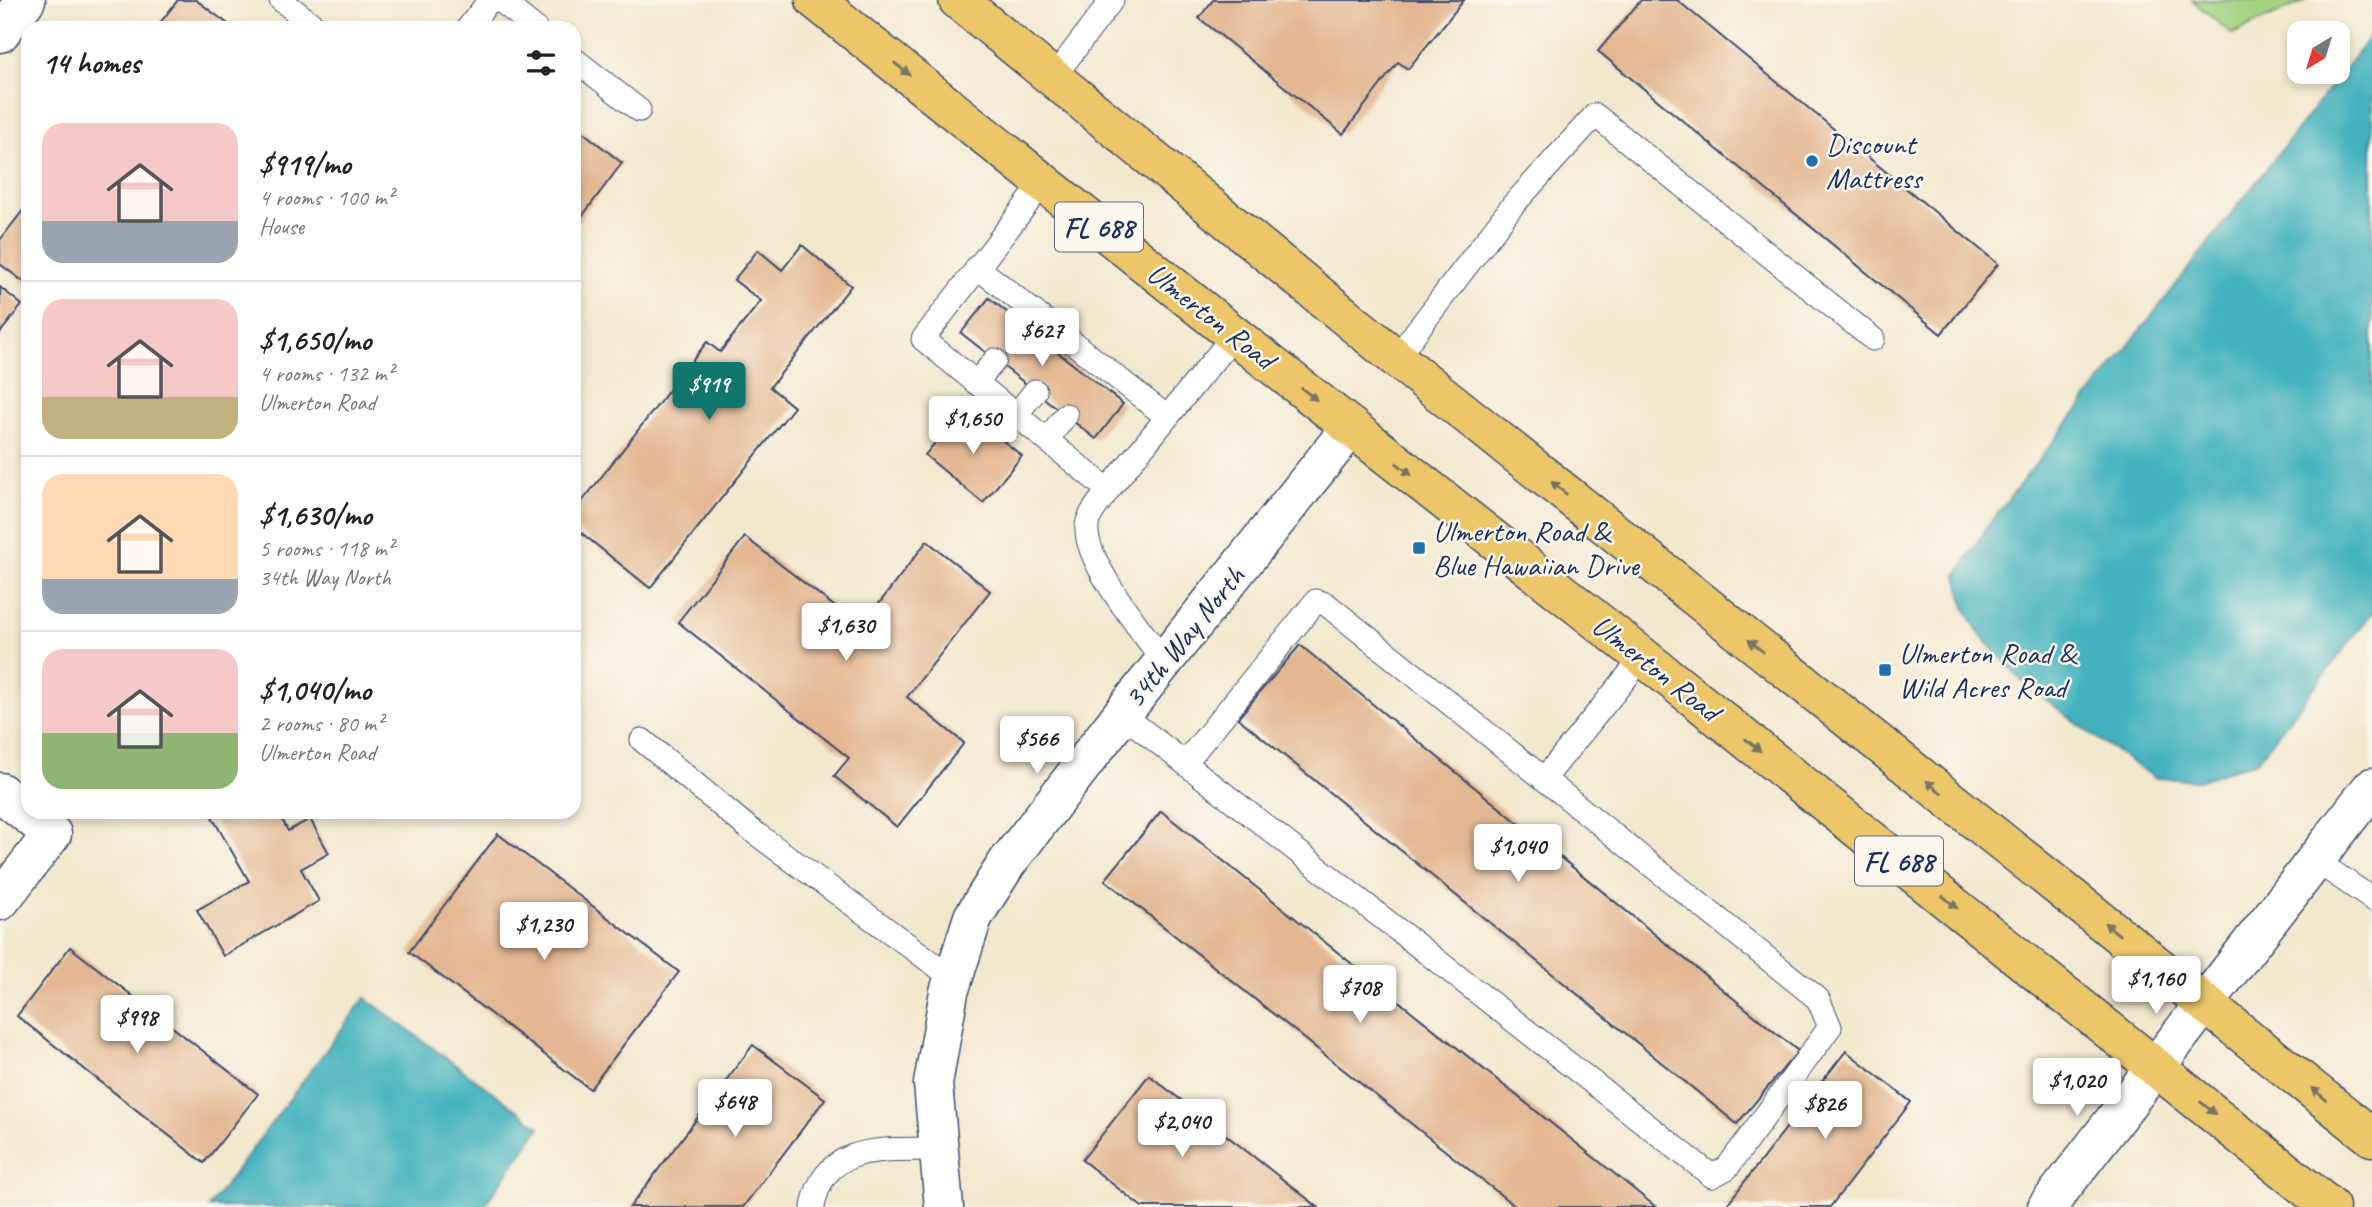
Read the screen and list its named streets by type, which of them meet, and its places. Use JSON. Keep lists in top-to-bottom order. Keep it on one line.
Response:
{"streets":{"main road":["FL 688","Ulmerton Road"],"street":["34th Way North"]},"crossings":[["Ulmerton Road","34th Way North"]],"places":{"other":["Discount Mattress"],"transit":["Ulmerton Road & Blue Hawaiian Drive","Ulmerton Road & Wild Acres Road"]},"north":"bottom left","page":{"heading":"14 homes","list":[{"name":"$919/mo","note":"4 rooms · 100 m² · House"},{"name":"$1,650/mo","note":"4 rooms · 132 m² · Ulmerton Road"},{"name":"$1,630/mo","note":"5 rooms · 118 m² · 34th Way North"},{"name":"$1,040/mo","note":"2 rooms · 80 m² · Ulmerton Road"}],"price":["$627","$919","$1,650","$1,630","$566","$1,040","$1,230","$1,160","$708","$998","$1,020","$648","$826","$2,040"]}}
